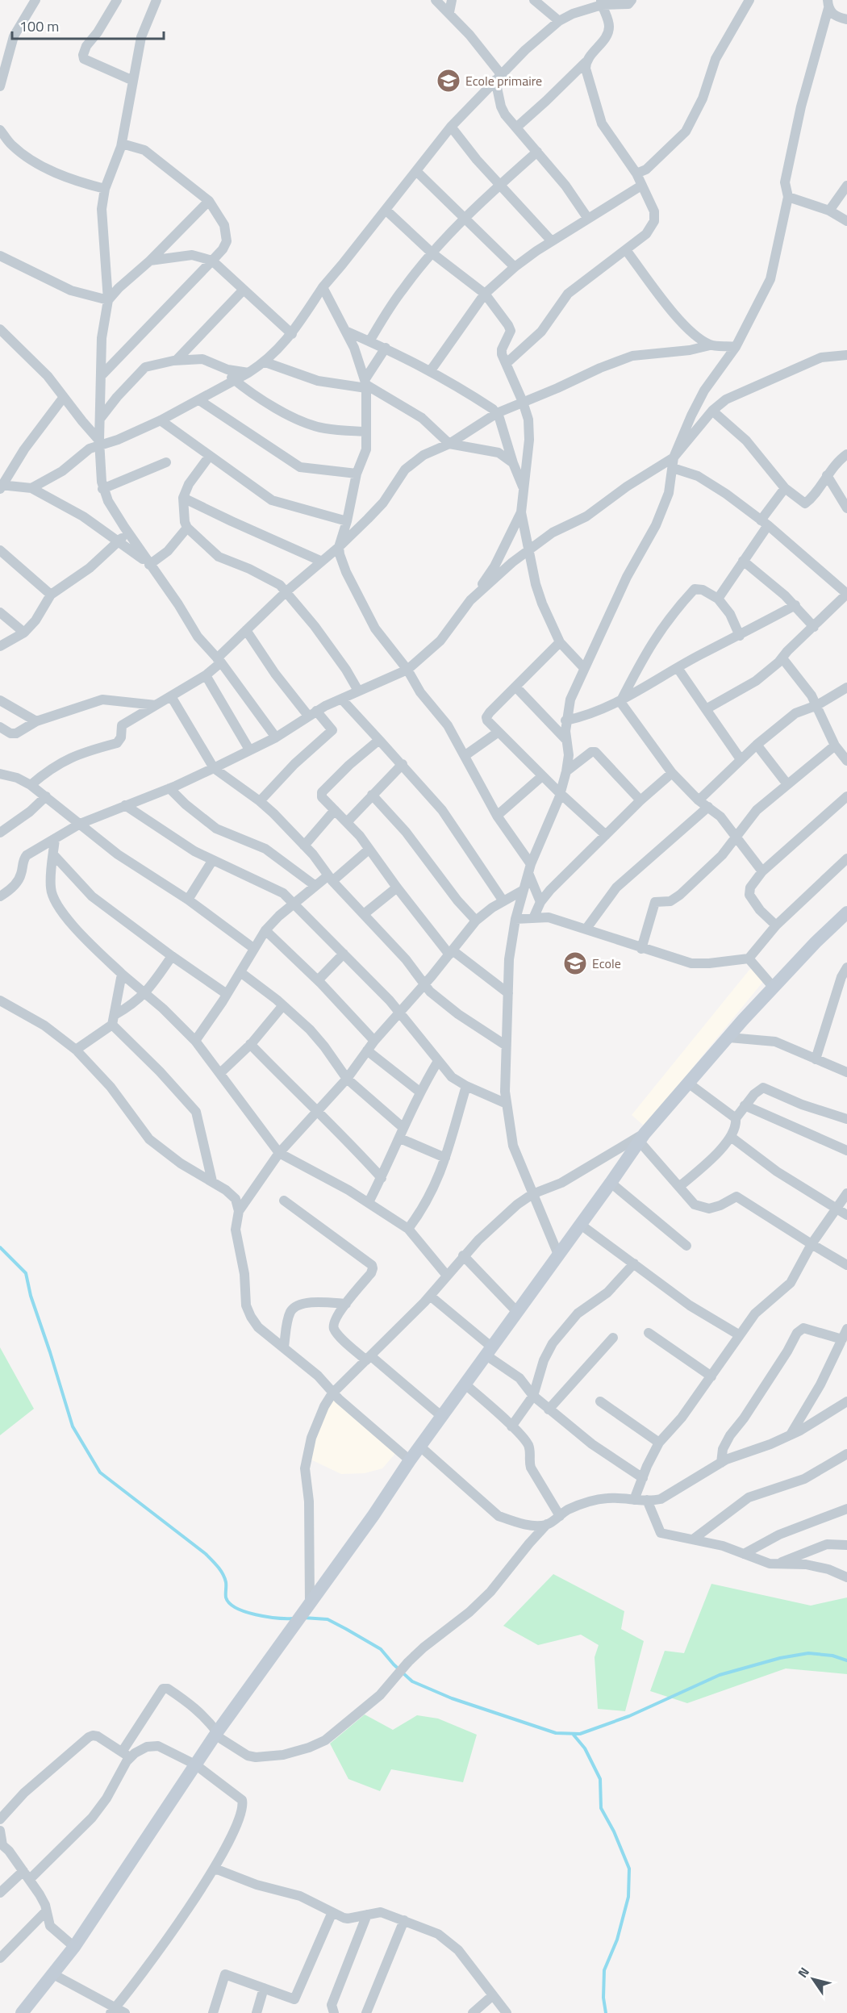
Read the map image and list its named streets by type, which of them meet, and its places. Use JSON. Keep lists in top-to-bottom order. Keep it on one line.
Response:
{"places":{"school or university":["Ecole primaire","Ecole"]},"scale_bar":"100 m","north":"top left"}
